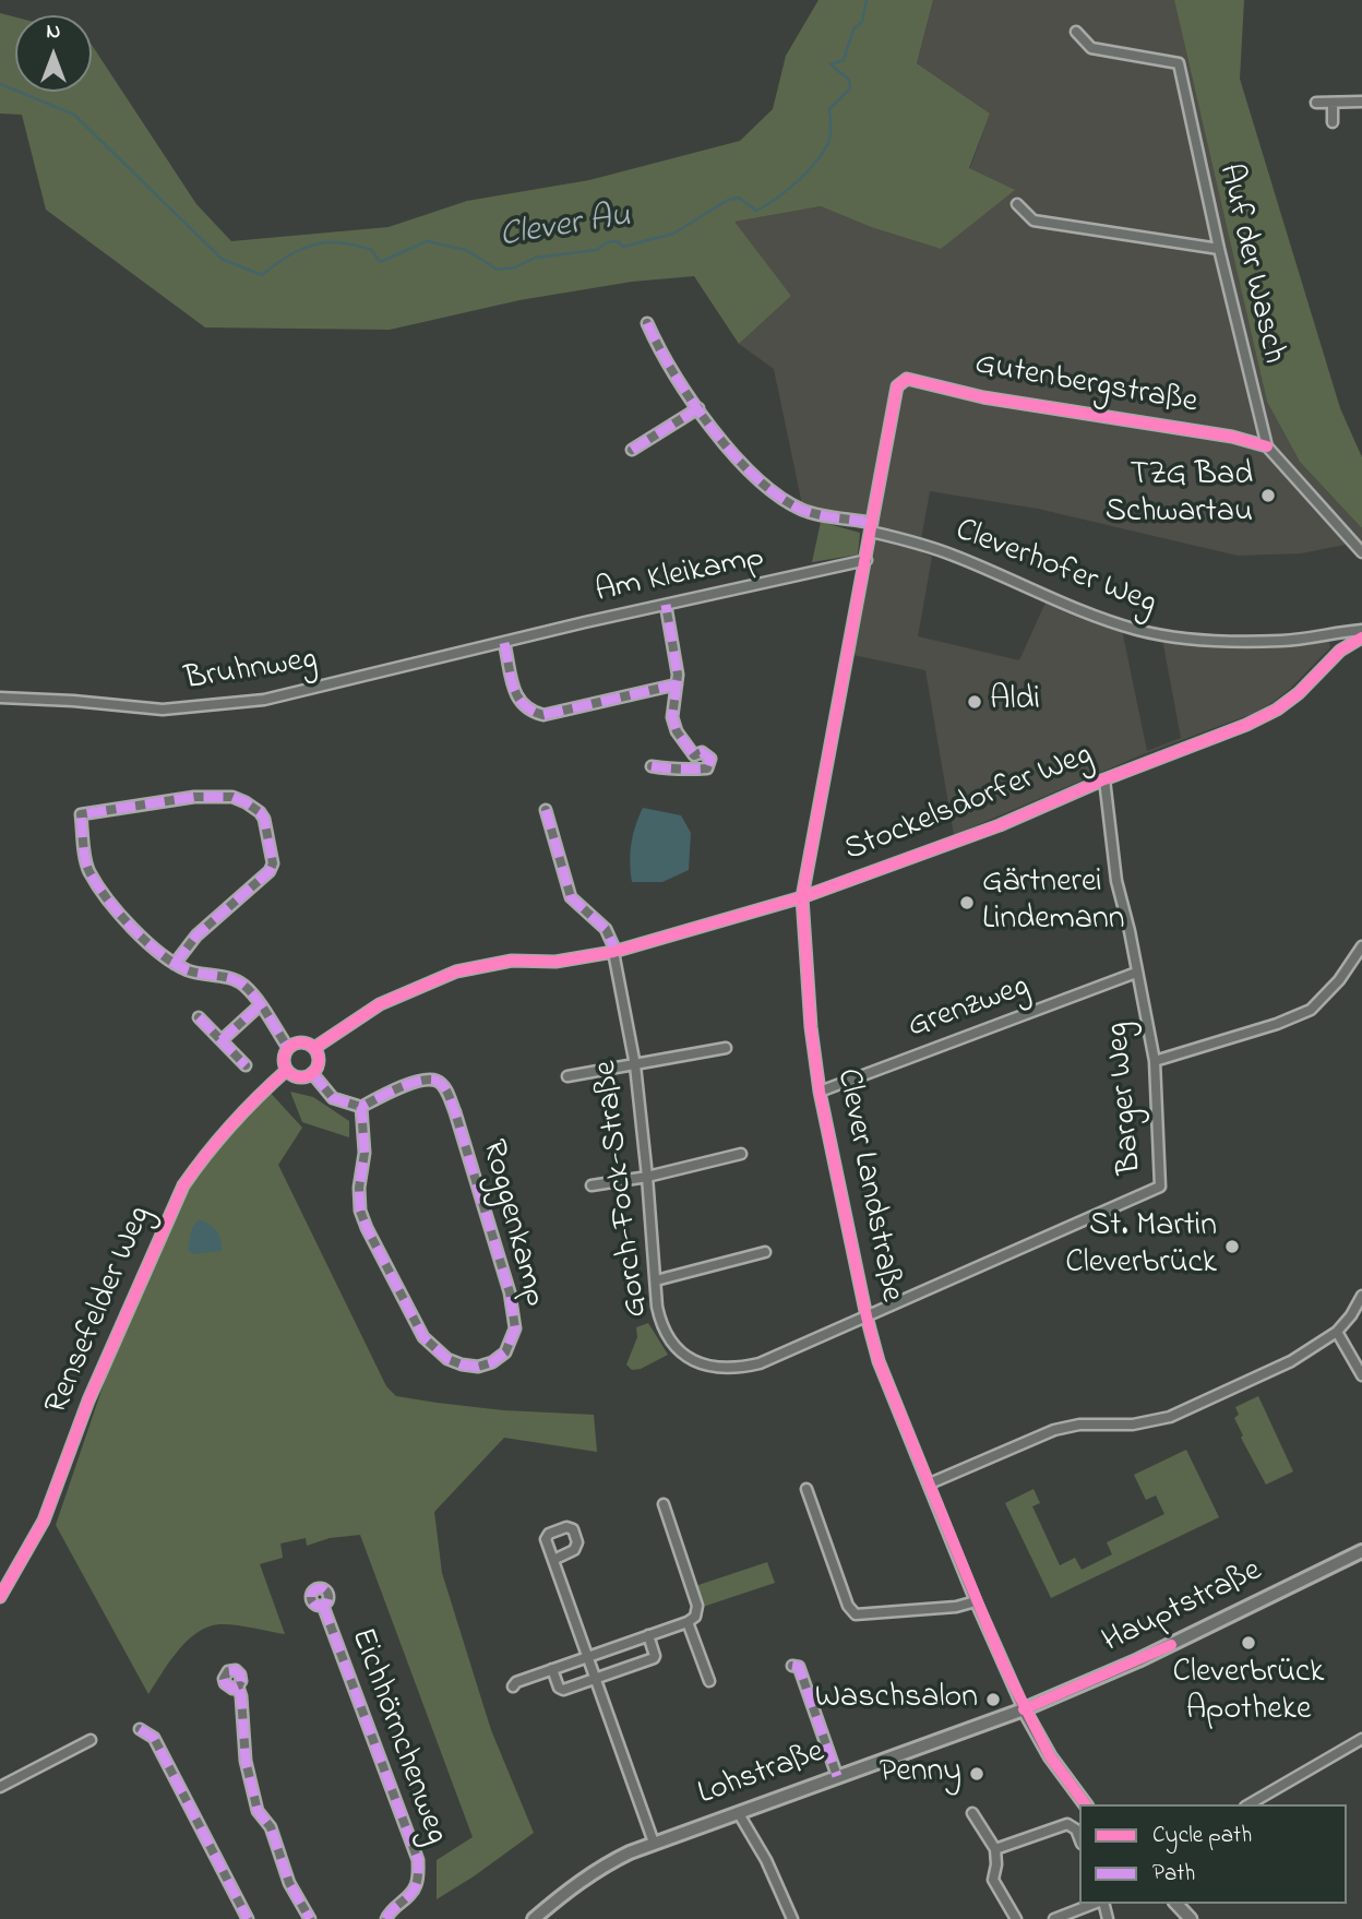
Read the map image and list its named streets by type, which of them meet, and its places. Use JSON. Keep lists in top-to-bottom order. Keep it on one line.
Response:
{"streets":{"main road":["Hauptstraße","Lohstraße"],"street":["Auf der Wasch","Gutenbergstraße","Cleverhofer Weg","Am Kleikamp","Bruhnweg","Stockelsdorfer Weg","Grenzweg","Barger Weg","Clever Landstraße","Gorch-Fock-Straße","Roggenkamp","Rensefelder Weg","Eichhörnchenweg"]},"crossings":[["Auf der Wasch","Gutenbergstraße"],["Gutenbergstraße","Clever Landstraße"],["Cleverhofer Weg","Clever Landstraße"],["Am Kleikamp","Bruhnweg"],["Am Kleikamp","Clever Landstraße"],["Stockelsdorfer Weg","Barger Weg"],["Stockelsdorfer Weg","Clever Landstraße"],["Stockelsdorfer Weg","Gorch-Fock-Straße"],["Stockelsdorfer Weg","Rensefelder Weg"],["Grenzweg","Barger Weg"],["Grenzweg","Clever Landstraße"],["Barger Weg","Clever Landstraße"],["Barger Weg","Gorch-Fock-Straße"],["Clever Landstraße","Gorch-Fock-Straße"],["Clever Landstraße","Hauptstraße"],["Clever Landstraße","Lohstraße"],["Hauptstraße","Lohstraße"]],"water":["Clever Au"],"places":["TZG Bad Schwartau","Aldi","Gärtnerei Lindemann","St. Martin Cleverbrück","Cleverbrück Apotheke","Waschsalon","Penny"],"legend":["Cycle path","Path"],"north":"top"}
